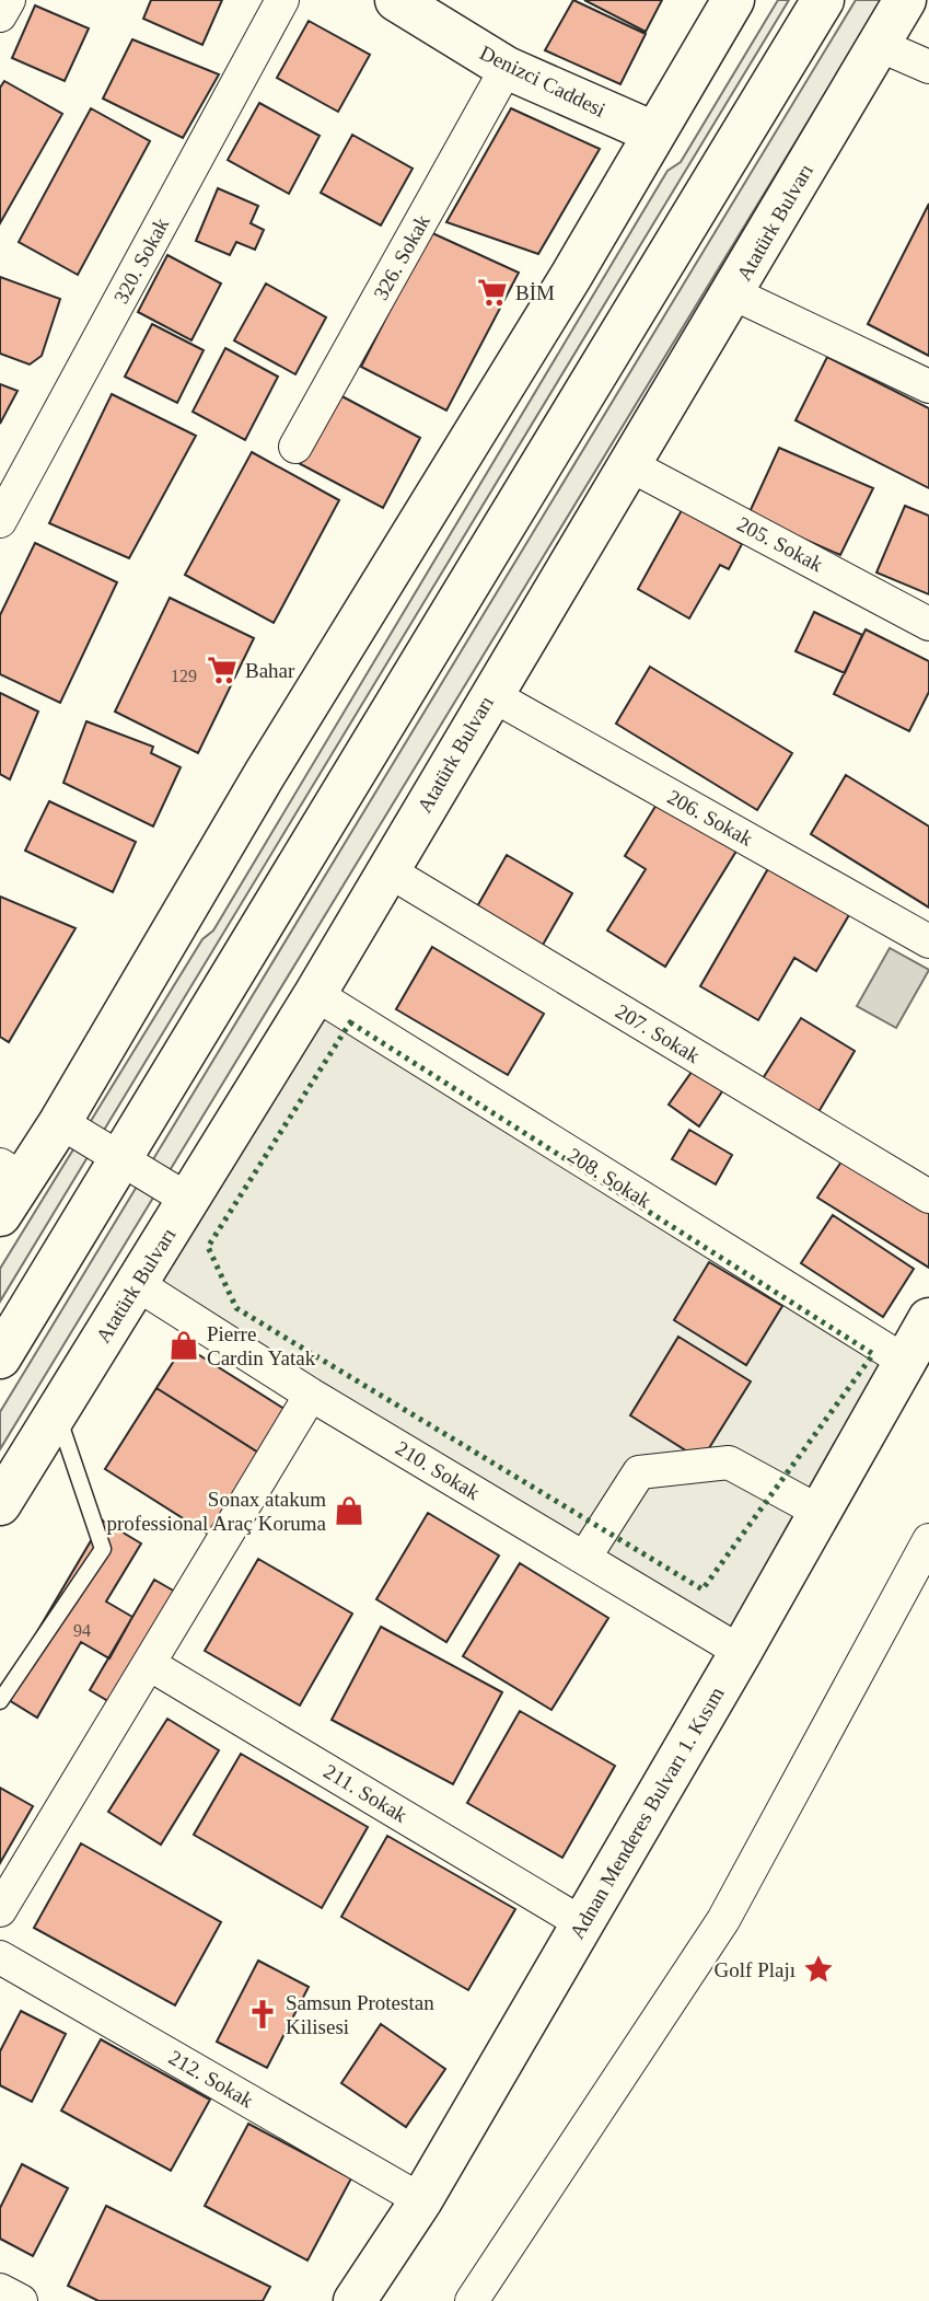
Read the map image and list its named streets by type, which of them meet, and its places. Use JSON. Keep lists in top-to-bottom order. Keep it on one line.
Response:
{"streets":{"main road":["Denizci Caddesi","Atatürk Bulvarı","Adnan Menderes Bulvarı 1. Kısım"],"street":["326. Sokak","320. Sokak","205. Sokak","206. Sokak","207. Sokak","208. Sokak","210. Sokak","211. Sokak","212. Sokak"]},"crossings":[["Denizci Caddesi","326. Sokak"],["Atatürk Bulvarı","205. Sokak"],["Atatürk Bulvarı","206. Sokak"],["Atatürk Bulvarı","207. Sokak"],["Atatürk Bulvarı","208. Sokak"],["Atatürk Bulvarı","210. Sokak"],["208. Sokak","Adnan Menderes Bulvarı 1. Kısım"],["210. Sokak","Adnan Menderes Bulvarı 1. Kısım"],["211. Sokak","Adnan Menderes Bulvarı 1. Kısım"],["Adnan Menderes Bulvarı 1. Kısım","212. Sokak"]],"places":{"supermarket":["BİM","Bahar"],"shop":["Pierre Cardin Yatak","Sonax atakum professional Araç Koruma"],"place":["Golf Plajı"],"church":["Samsun Protestan Kilisesi"]},"house_numbers":["129","94"]}
